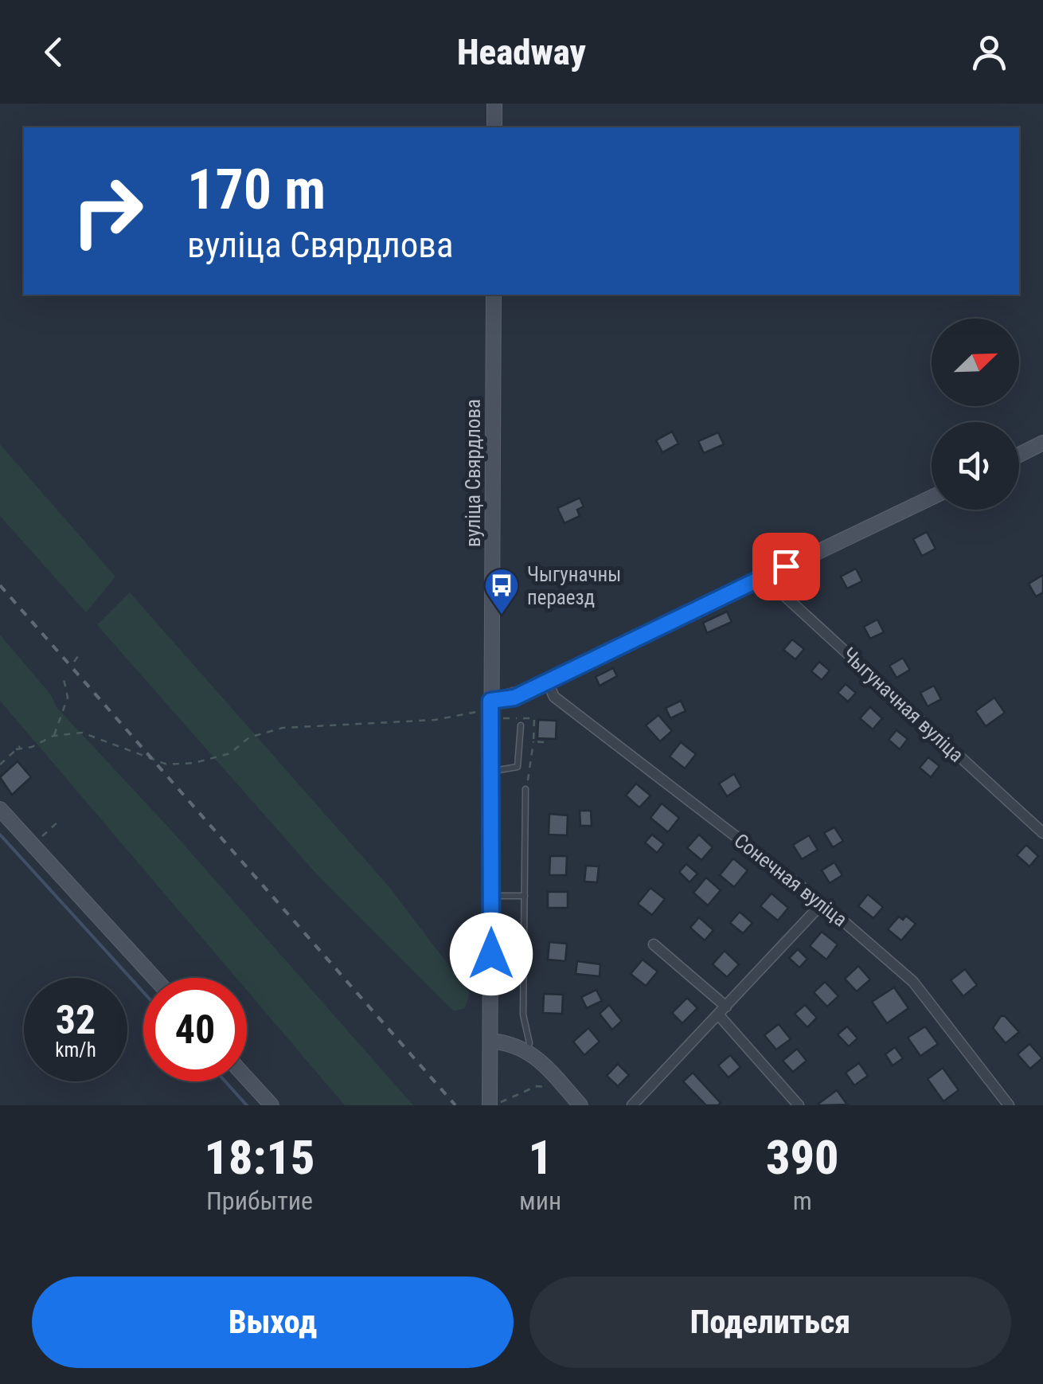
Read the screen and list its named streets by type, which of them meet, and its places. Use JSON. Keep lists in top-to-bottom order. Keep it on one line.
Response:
{"streets":{"street":["вуліца Свярдлова","Чыгуначная вуліца","Сонечная вуліца"]},"places":{"bus stop":["Чыгуначны пераезд"]},"north":"top right","page":{"header":"Headway","turn":["170 m","вуліца Свярдлова"],"speed":"32 km/h","limit":"40","eta":["18:15","Прибытие","1","мин","390","m"],"buttons":["Выход","Поделиться"]}}
